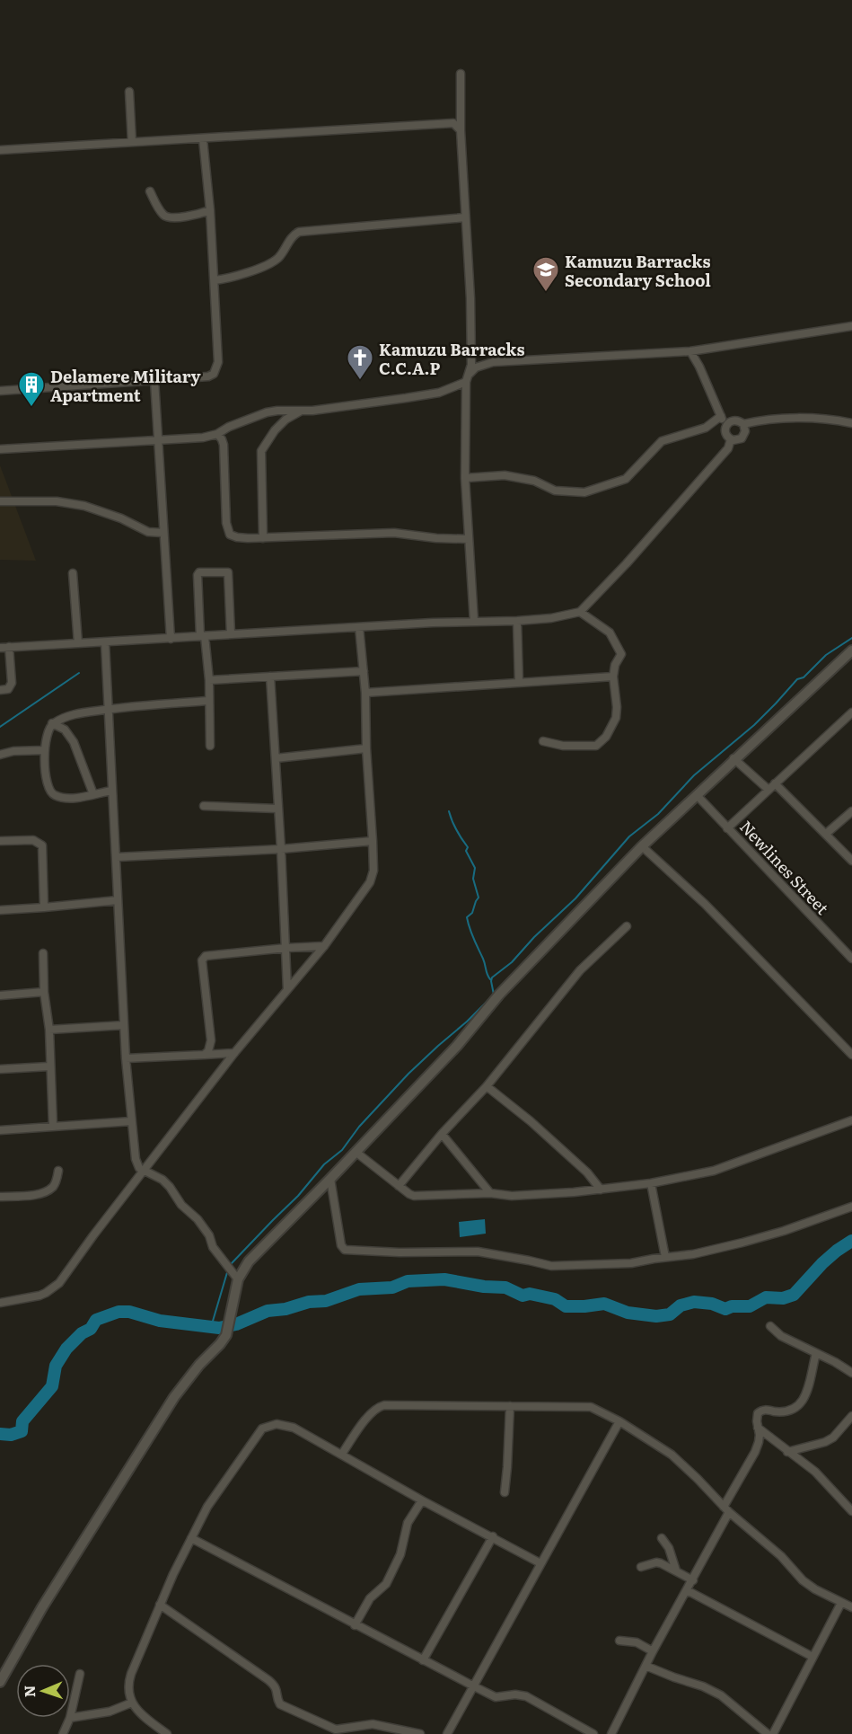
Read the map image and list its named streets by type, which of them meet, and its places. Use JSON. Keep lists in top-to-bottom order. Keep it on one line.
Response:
{"streets":{"street":["Newlines Street"]},"places":{"school or university":["Kamuzu Barracks Secondary School"],"church":["Kamuzu Barracks C.C.A.P"],"building":["Delamere Military Apartment"]},"north":"left"}
